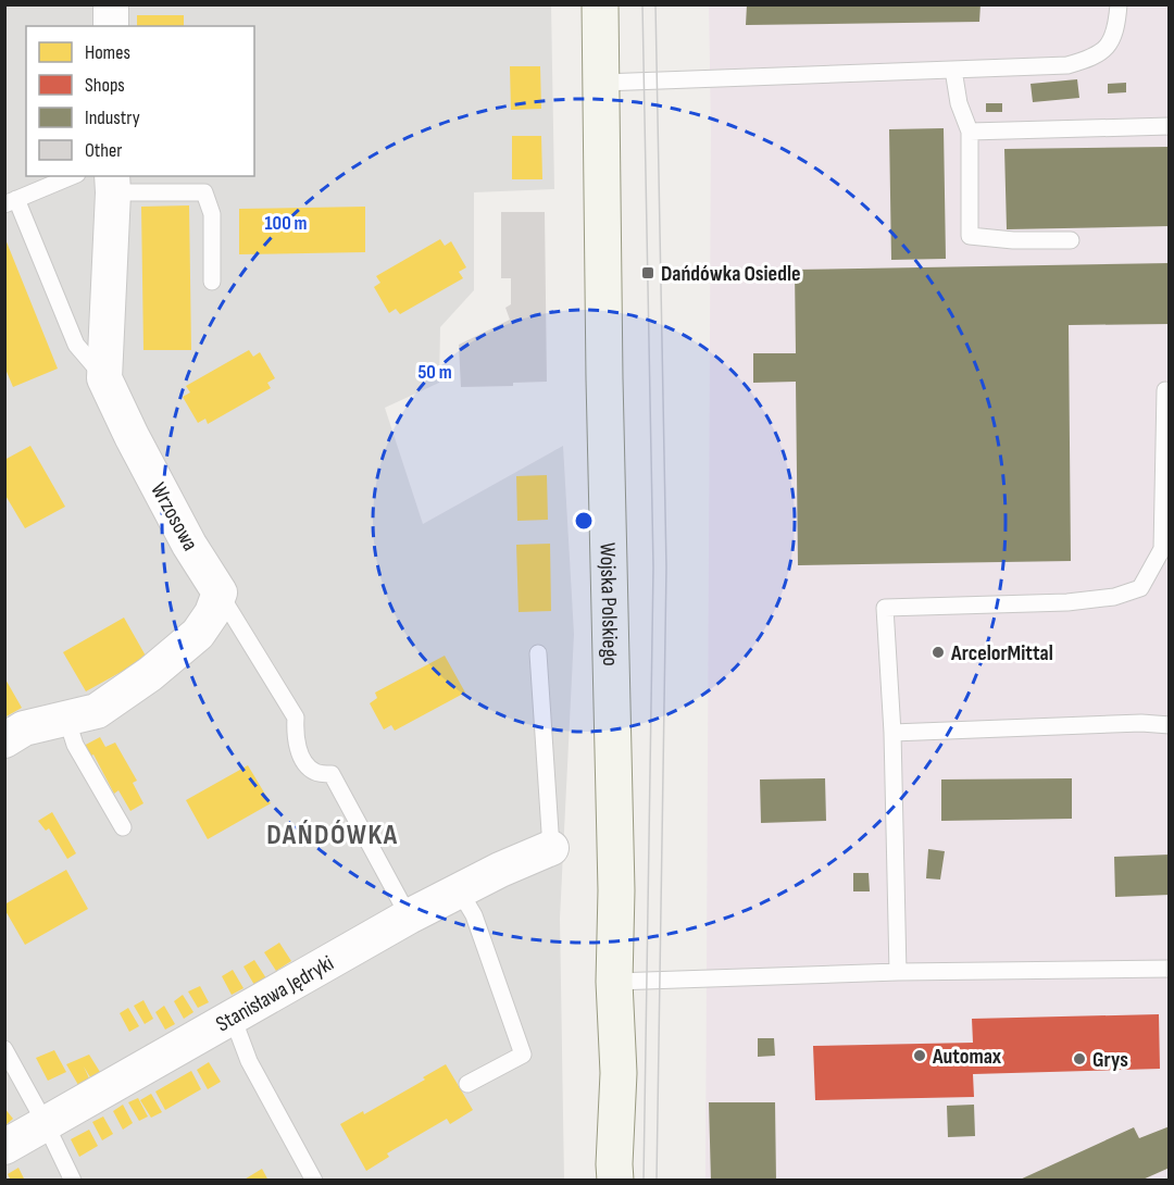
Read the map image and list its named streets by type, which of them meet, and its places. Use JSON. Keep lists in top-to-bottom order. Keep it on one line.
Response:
{"streets":{"main road":["Wojska Polskiego"],"street":["Wrzosowa","Stanisława Jędryki"]},"districts":["DAŃDÓWKA"],"places":{"transit":["Dańdówka Osiedle"],"other":["ArcelorMittal","Automax","Grys"]},"legend":["Homes","Shops","Industry","Other"],"rings":["100 m","50 m"]}
